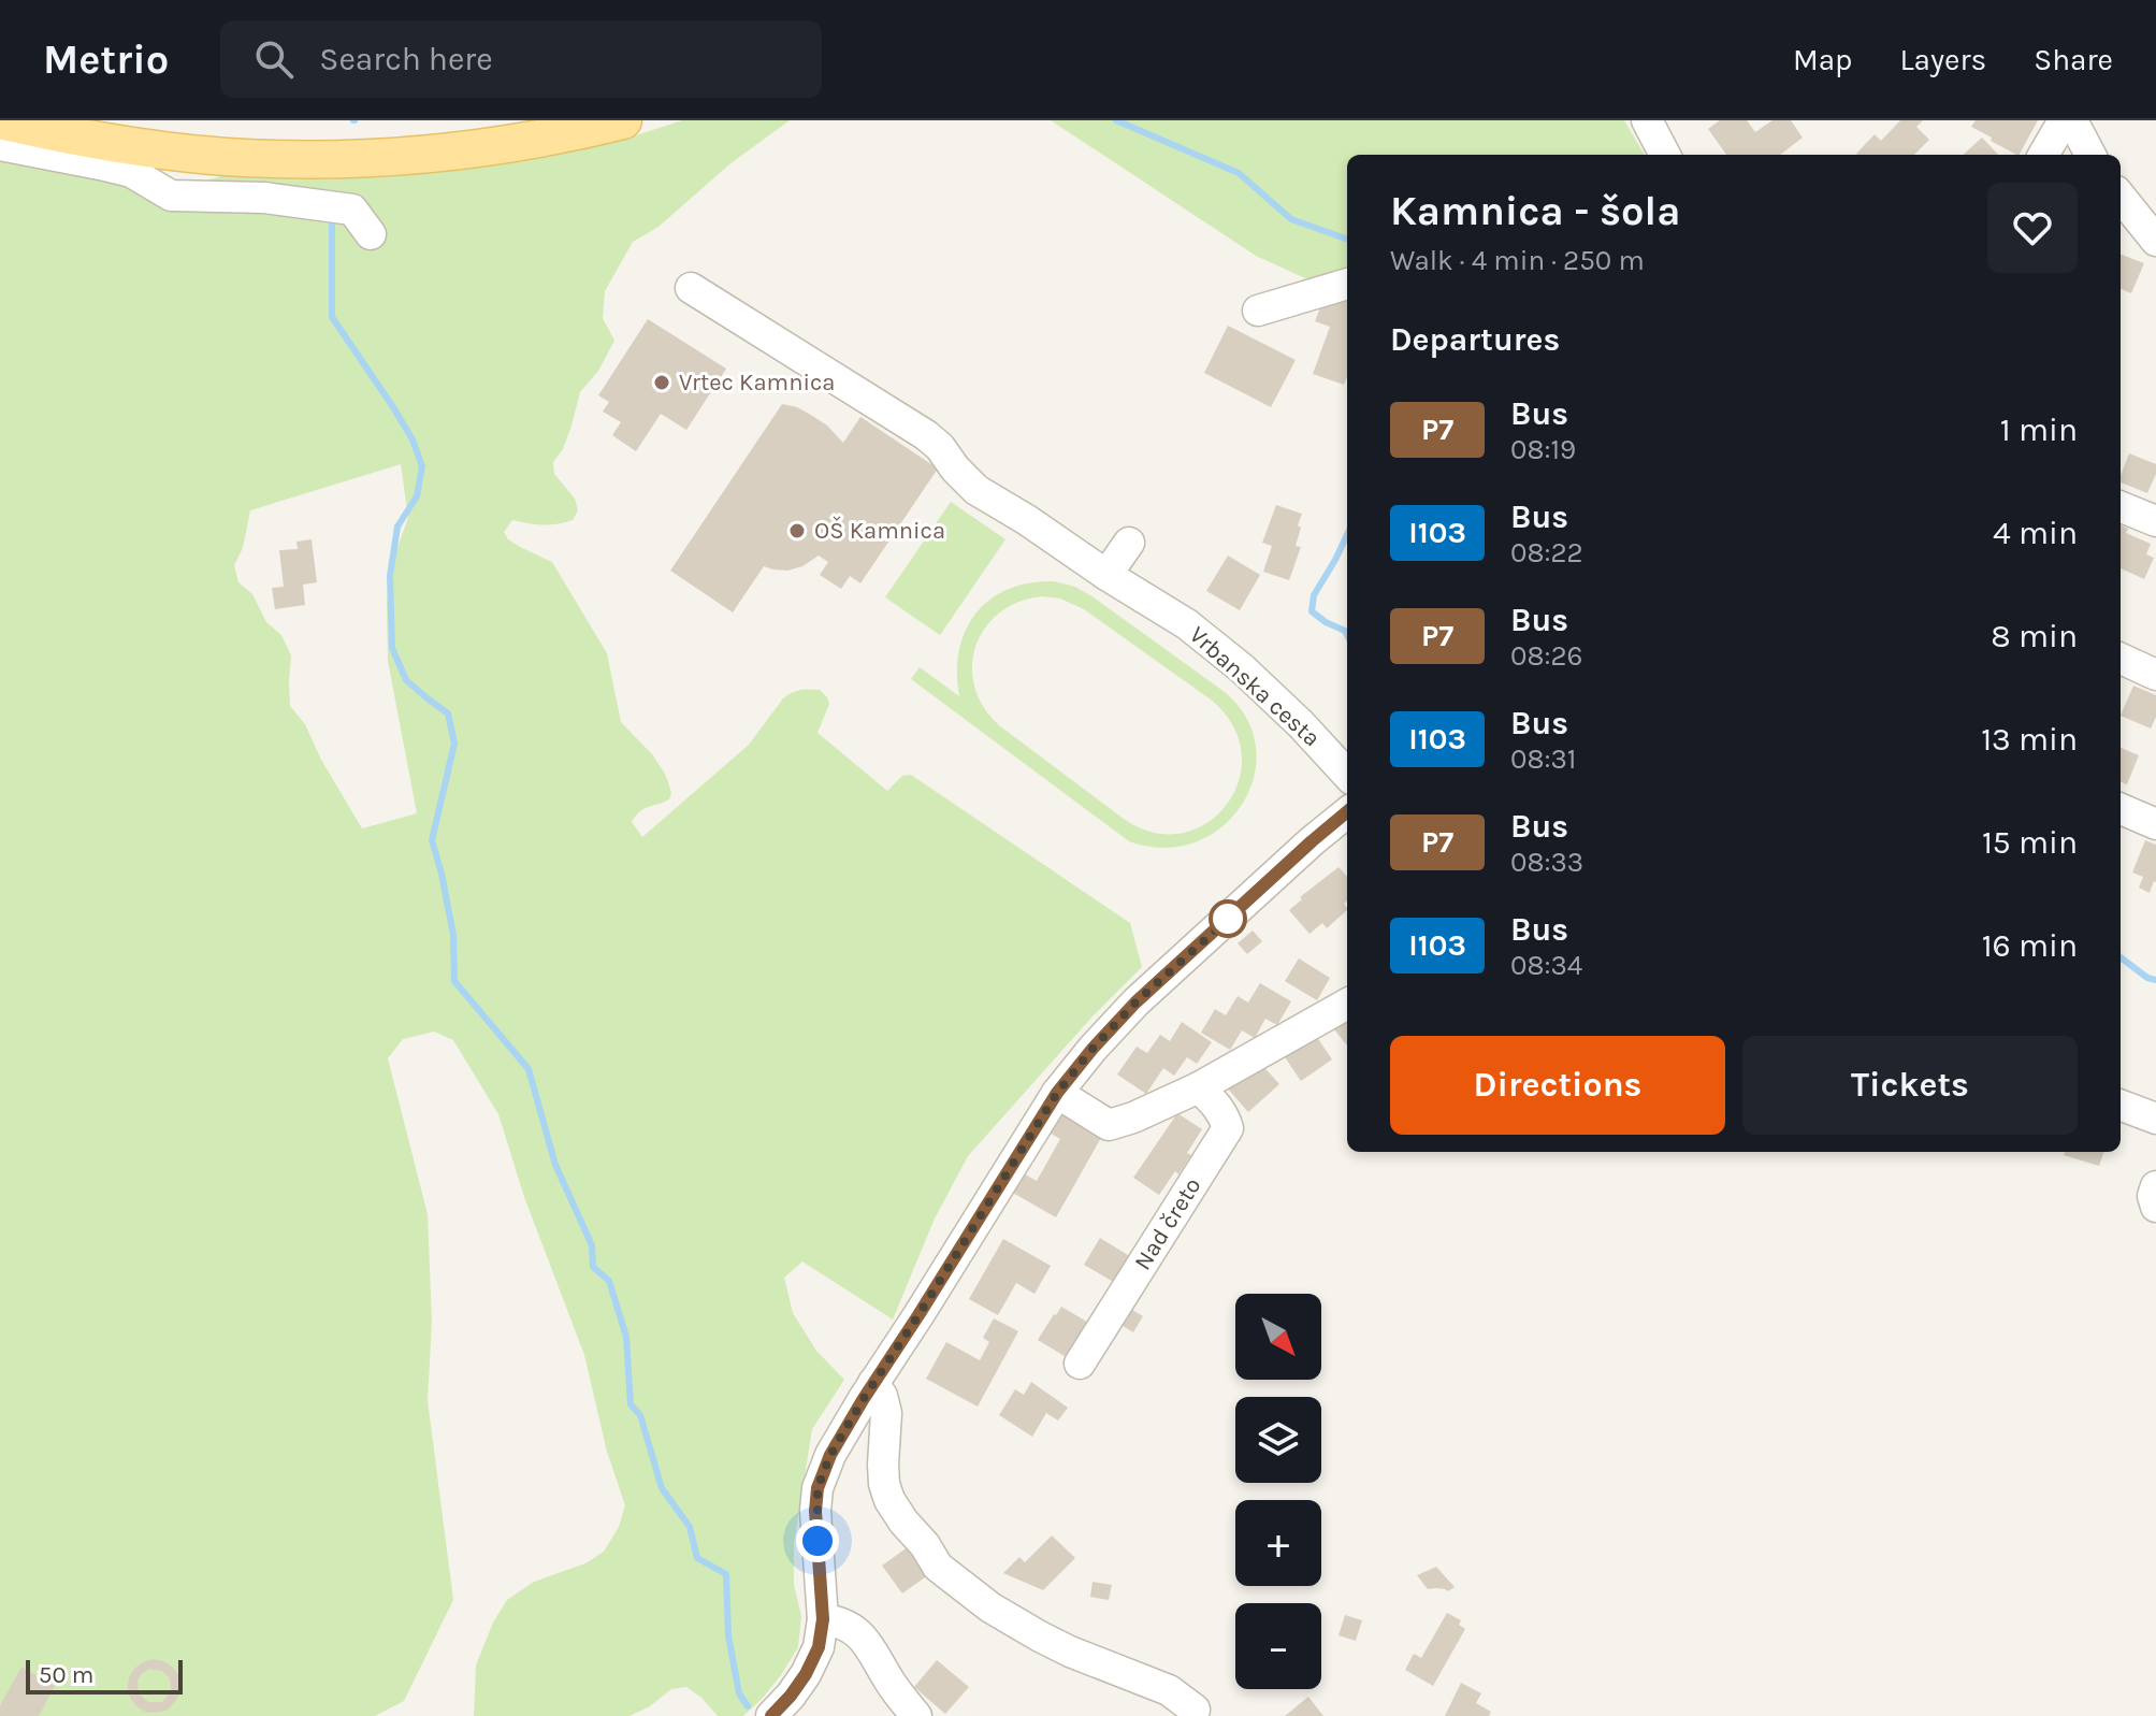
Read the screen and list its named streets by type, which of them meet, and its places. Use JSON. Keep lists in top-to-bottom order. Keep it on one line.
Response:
{"streets":{"street":["Vrbanska cesta","Nad čreto"]},"places":["Vrtec Kamnica","OŠ Kamnica"],"lines":["bus line P7"],"scale_bar":"50 m","north":"bottom right","page":{"header":"Metrio","search":"Search here","nav":["Map","Layers","Share"],"heading":[["Kamnica - šola","Walk · 4 min · 250 m"],"Departures"],"list":[{"mark":"P7","name":"Bus","note":"08:19","value":"1 min"},{"mark":"I103","name":"Bus","note":"08:22","value":"4 min"},{"mark":"P7","name":"Bus","note":"08:26","value":"8 min"},{"mark":"I103","name":"Bus","note":"08:31","value":"13 min"},{"mark":"P7","name":"Bus","note":"08:33","value":"15 min"},{"mark":"I103","name":"Bus","note":"08:34","value":"16 min"}],"buttons":["Directions","Tickets"],"map_buttons":["+","−"],"scale":"50 m"}}
